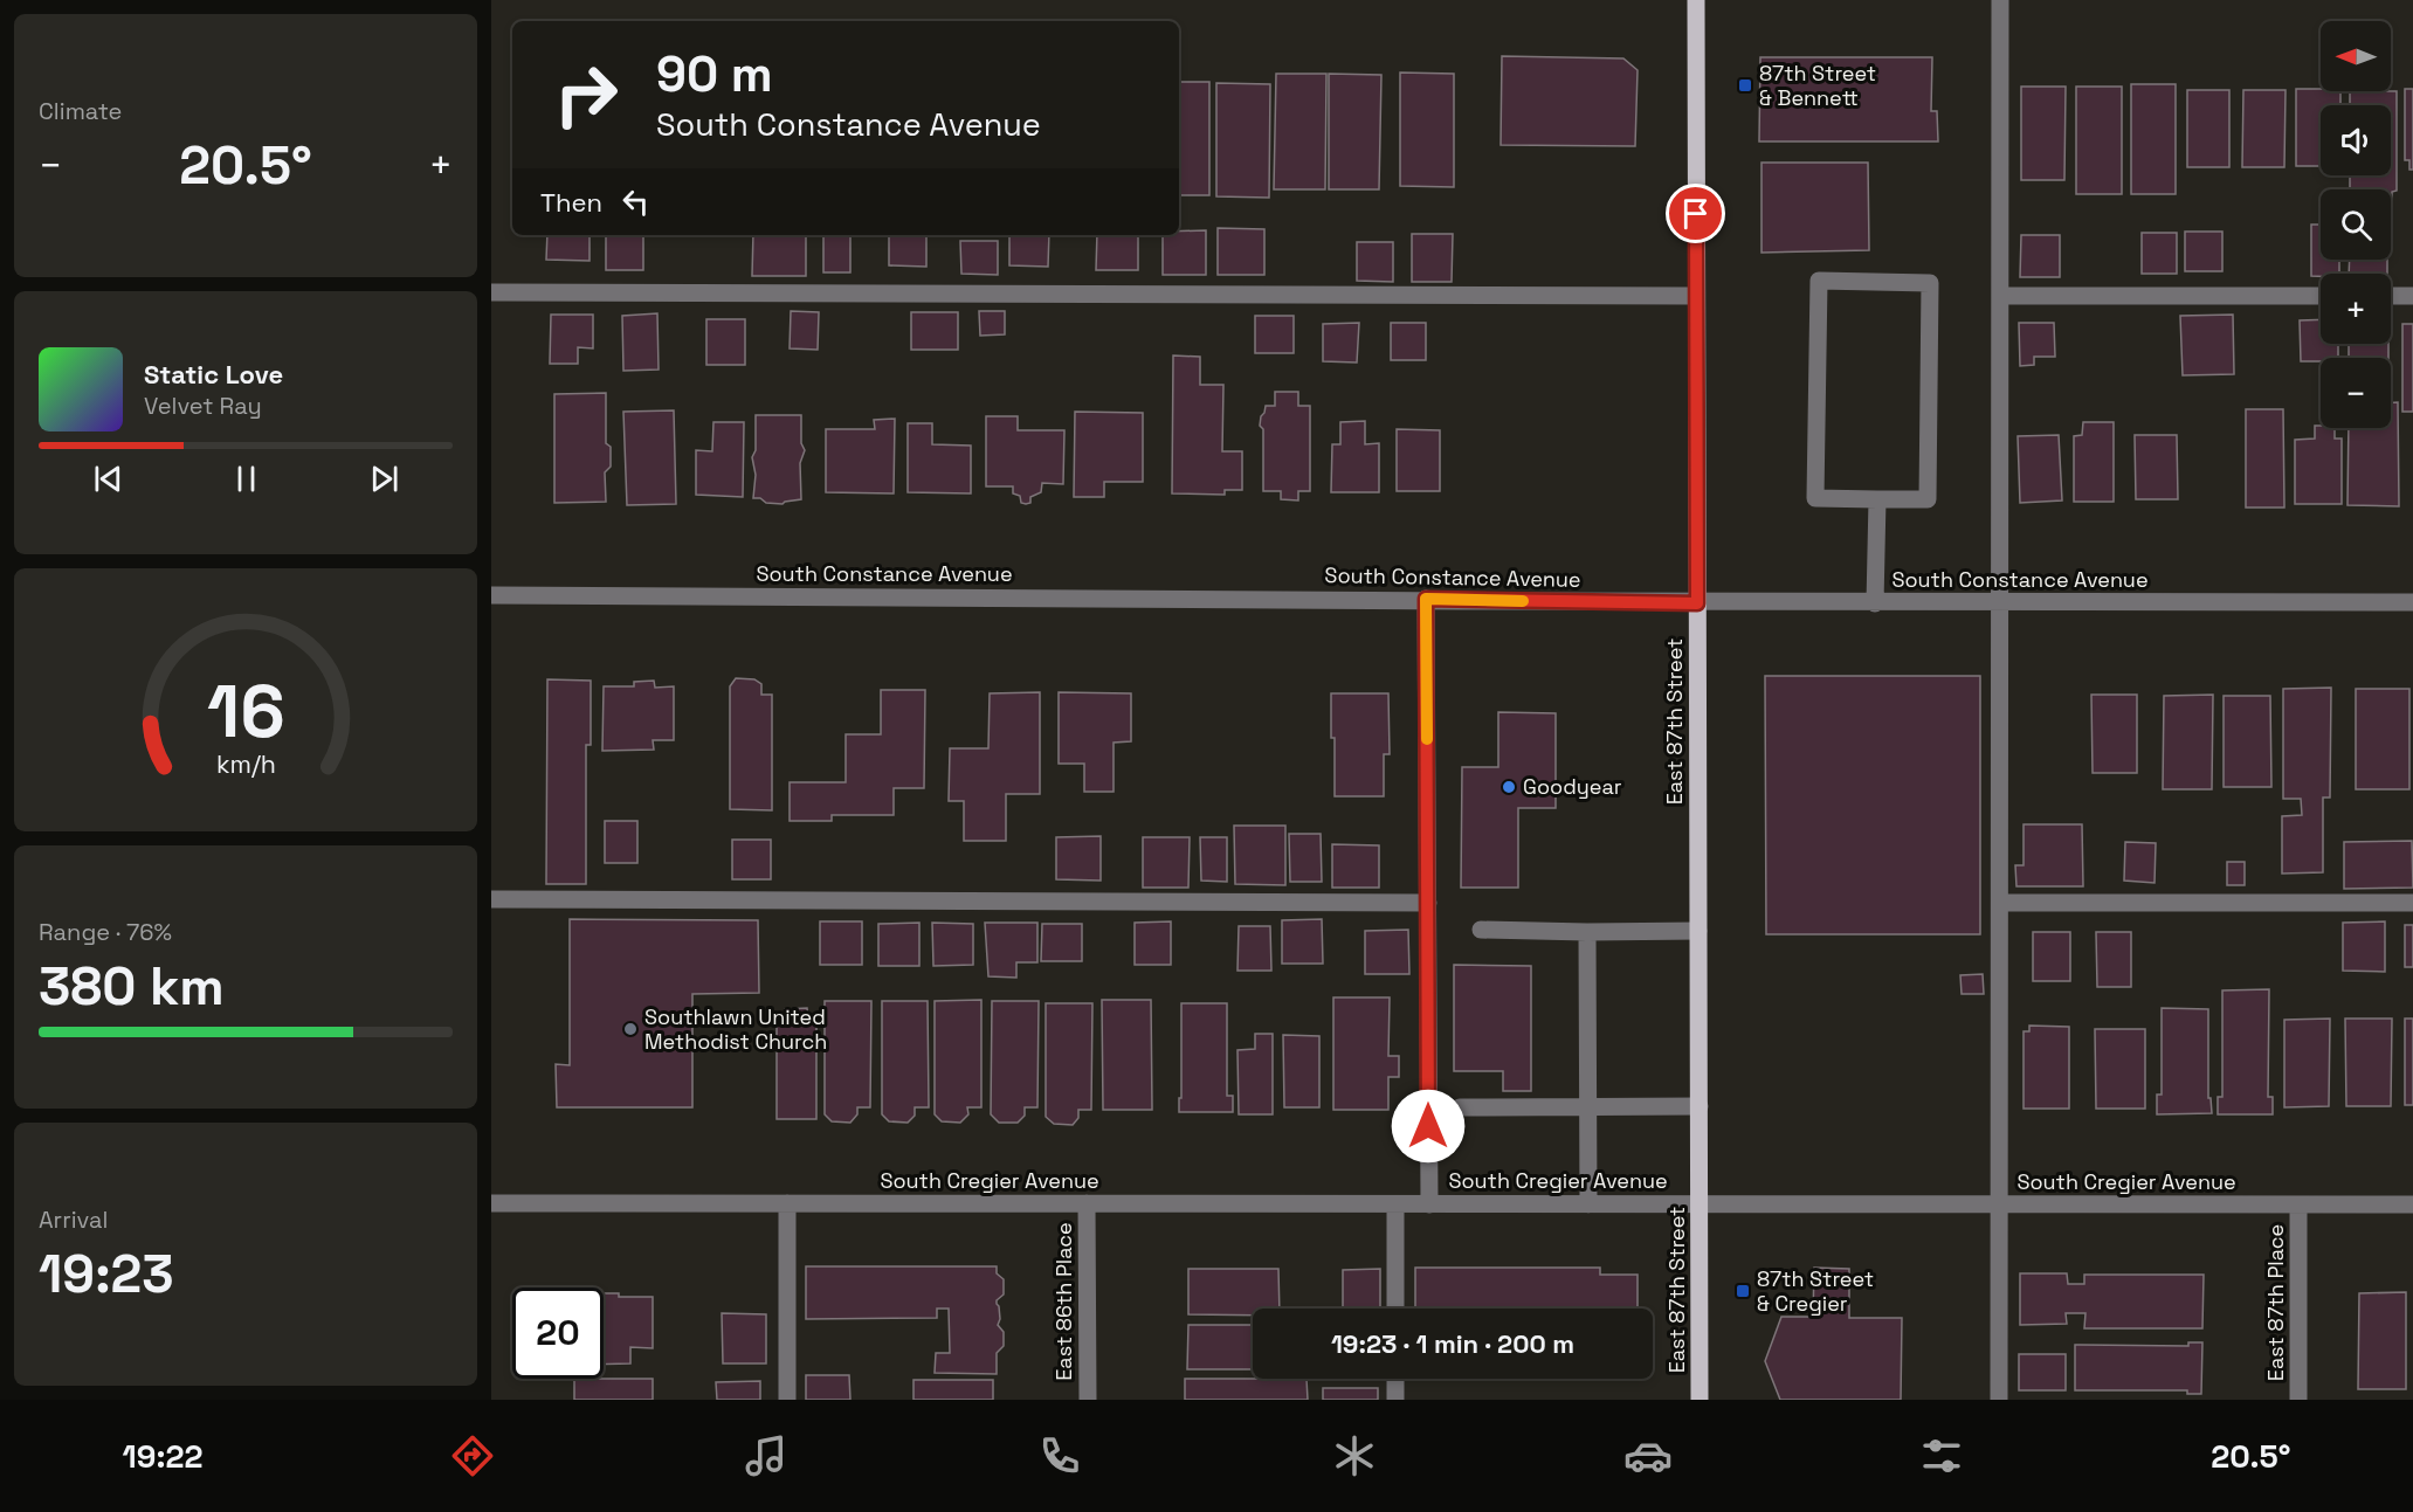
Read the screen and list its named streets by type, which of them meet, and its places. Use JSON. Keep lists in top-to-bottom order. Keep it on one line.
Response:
{"streets":{"main road":["East 87th Street"],"street":["South Constance Avenue","South Cregier Avenue","East 86th Place","East 87th Place"]},"crossings":[["South Constance Avenue","East 87th Street"],["East 87th Street","South Cregier Avenue"],["South Cregier Avenue","East 86th Place"],["South Cregier Avenue","East 87th Place"]],"places":{"transit":["87th Street & Bennett","87th Street & Cregier"],"other":["Goodyear","Southlawn United Methodist Church"]},"north":"left","page":{"tile":["Climate",["Range · 76%","380 km"],["Arrival","19:23"]],"map_buttons":["+","−"],"turn":["90 m","South Constance Avenue"],"heat":["−","20.5°","+"],"then":"Then","song":["Static Love","Velvet Ray"],"limit":"20","trip":"19:23 · 1 min · 200 m","tabs":["19:22","20.5°"],"gauge":["16","km/h"]}}
